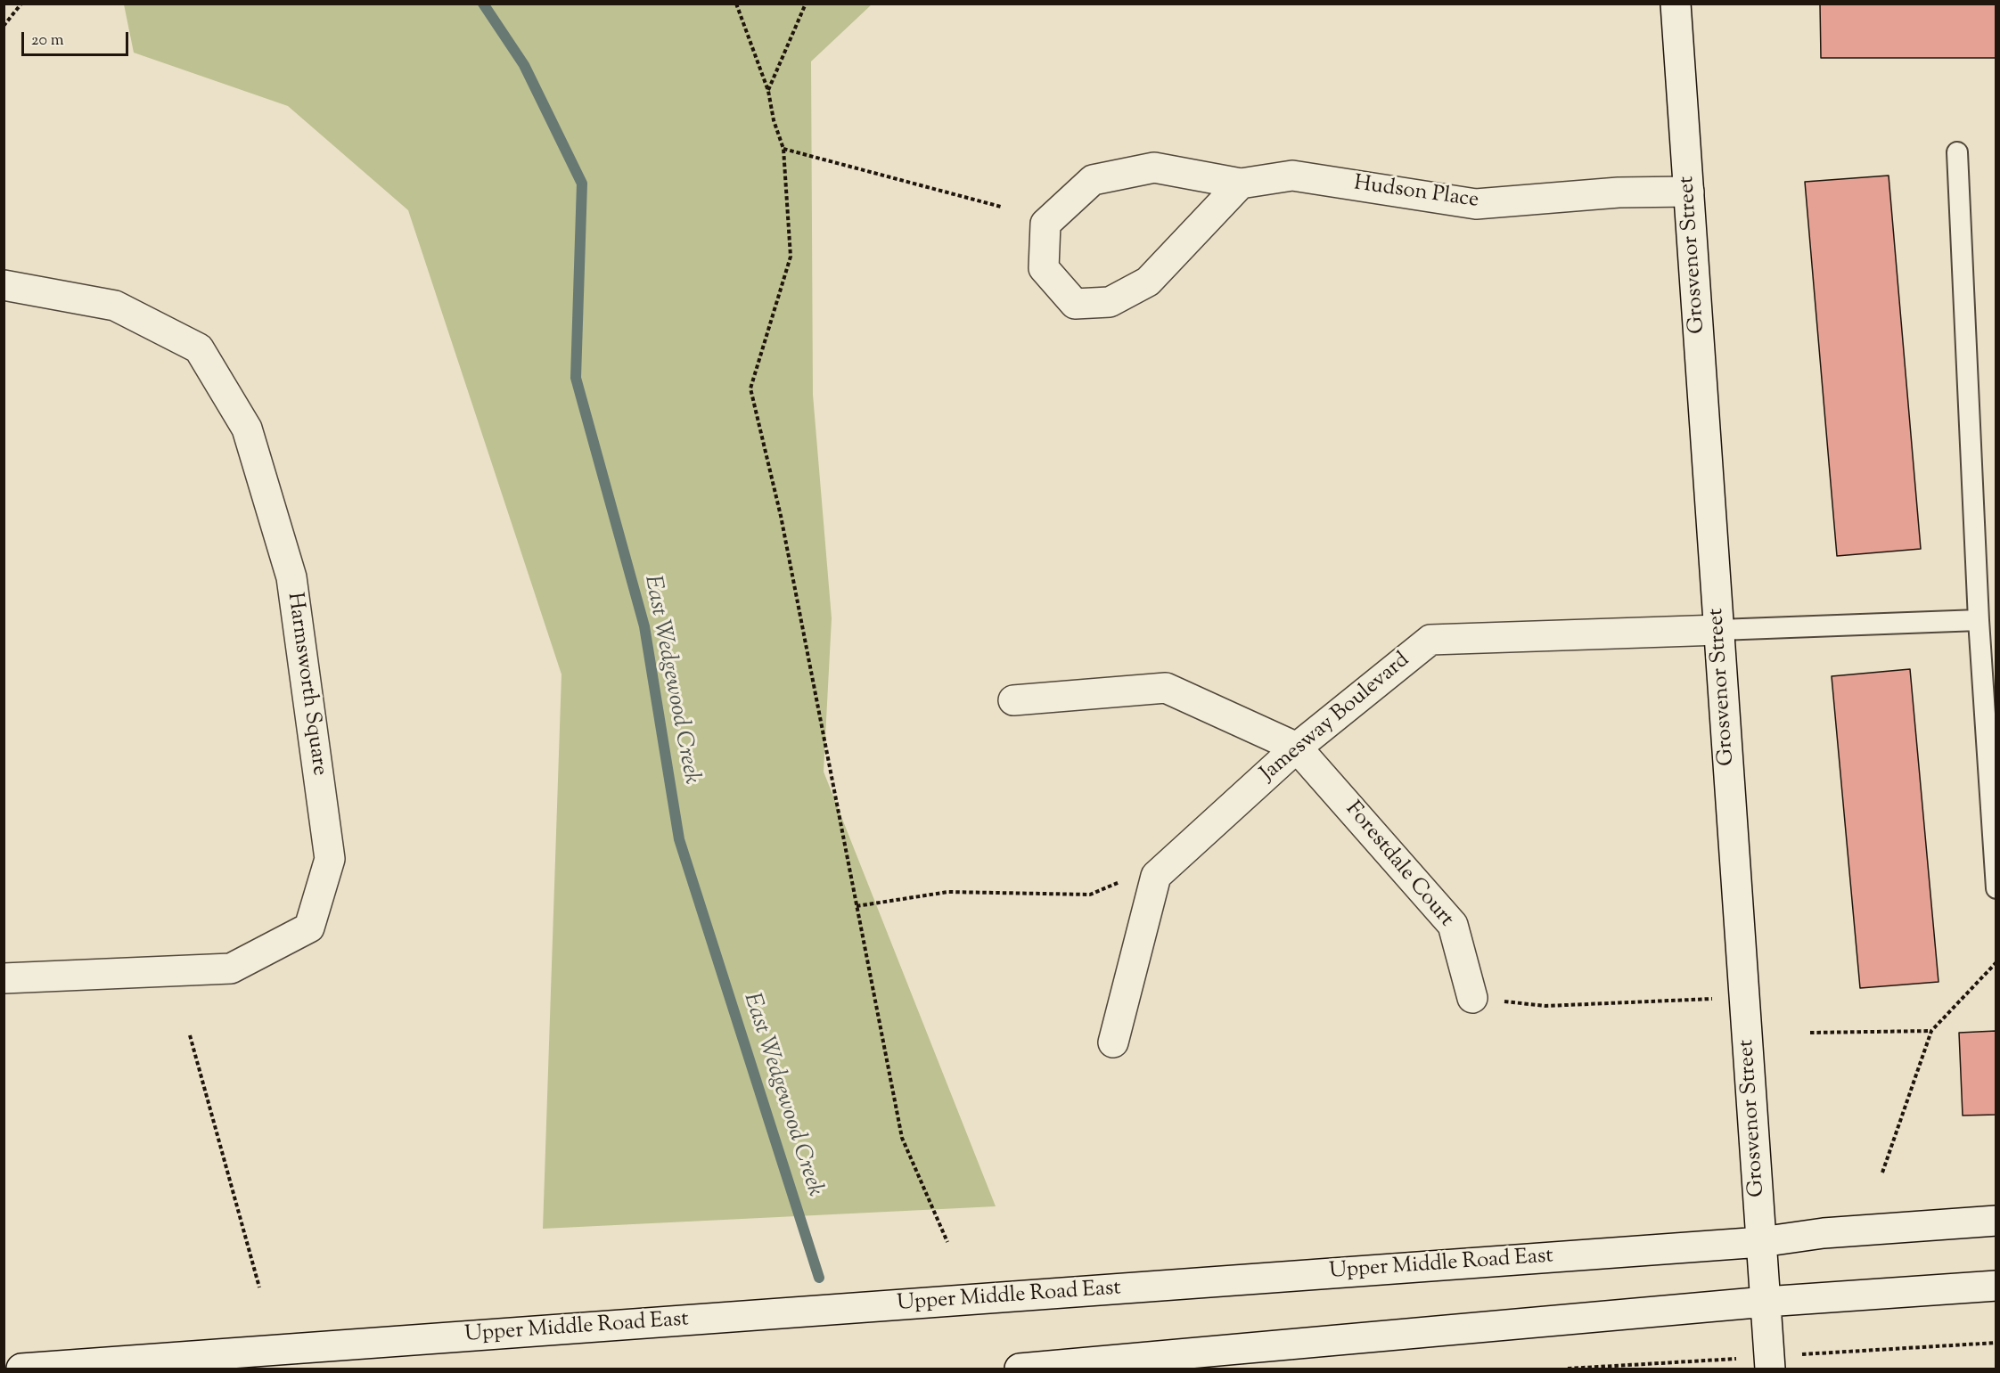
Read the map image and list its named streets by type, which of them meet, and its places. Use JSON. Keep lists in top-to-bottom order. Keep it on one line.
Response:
{"streets":{"street":["Hudson Place","Grosvenor Street","Harmsworth Square","Jamesway Boulevard","Forestdale Court","Upper Middle Road East"]},"crossings":[["Hudson Place","Grosvenor Street"],["Grosvenor Street","Jamesway Boulevard"],["Grosvenor Street","Upper Middle Road East"],["Jamesway Boulevard","Forestdale Court"]],"water":["East Wedgewood Creek"],"scale_bar":"20 m"}
